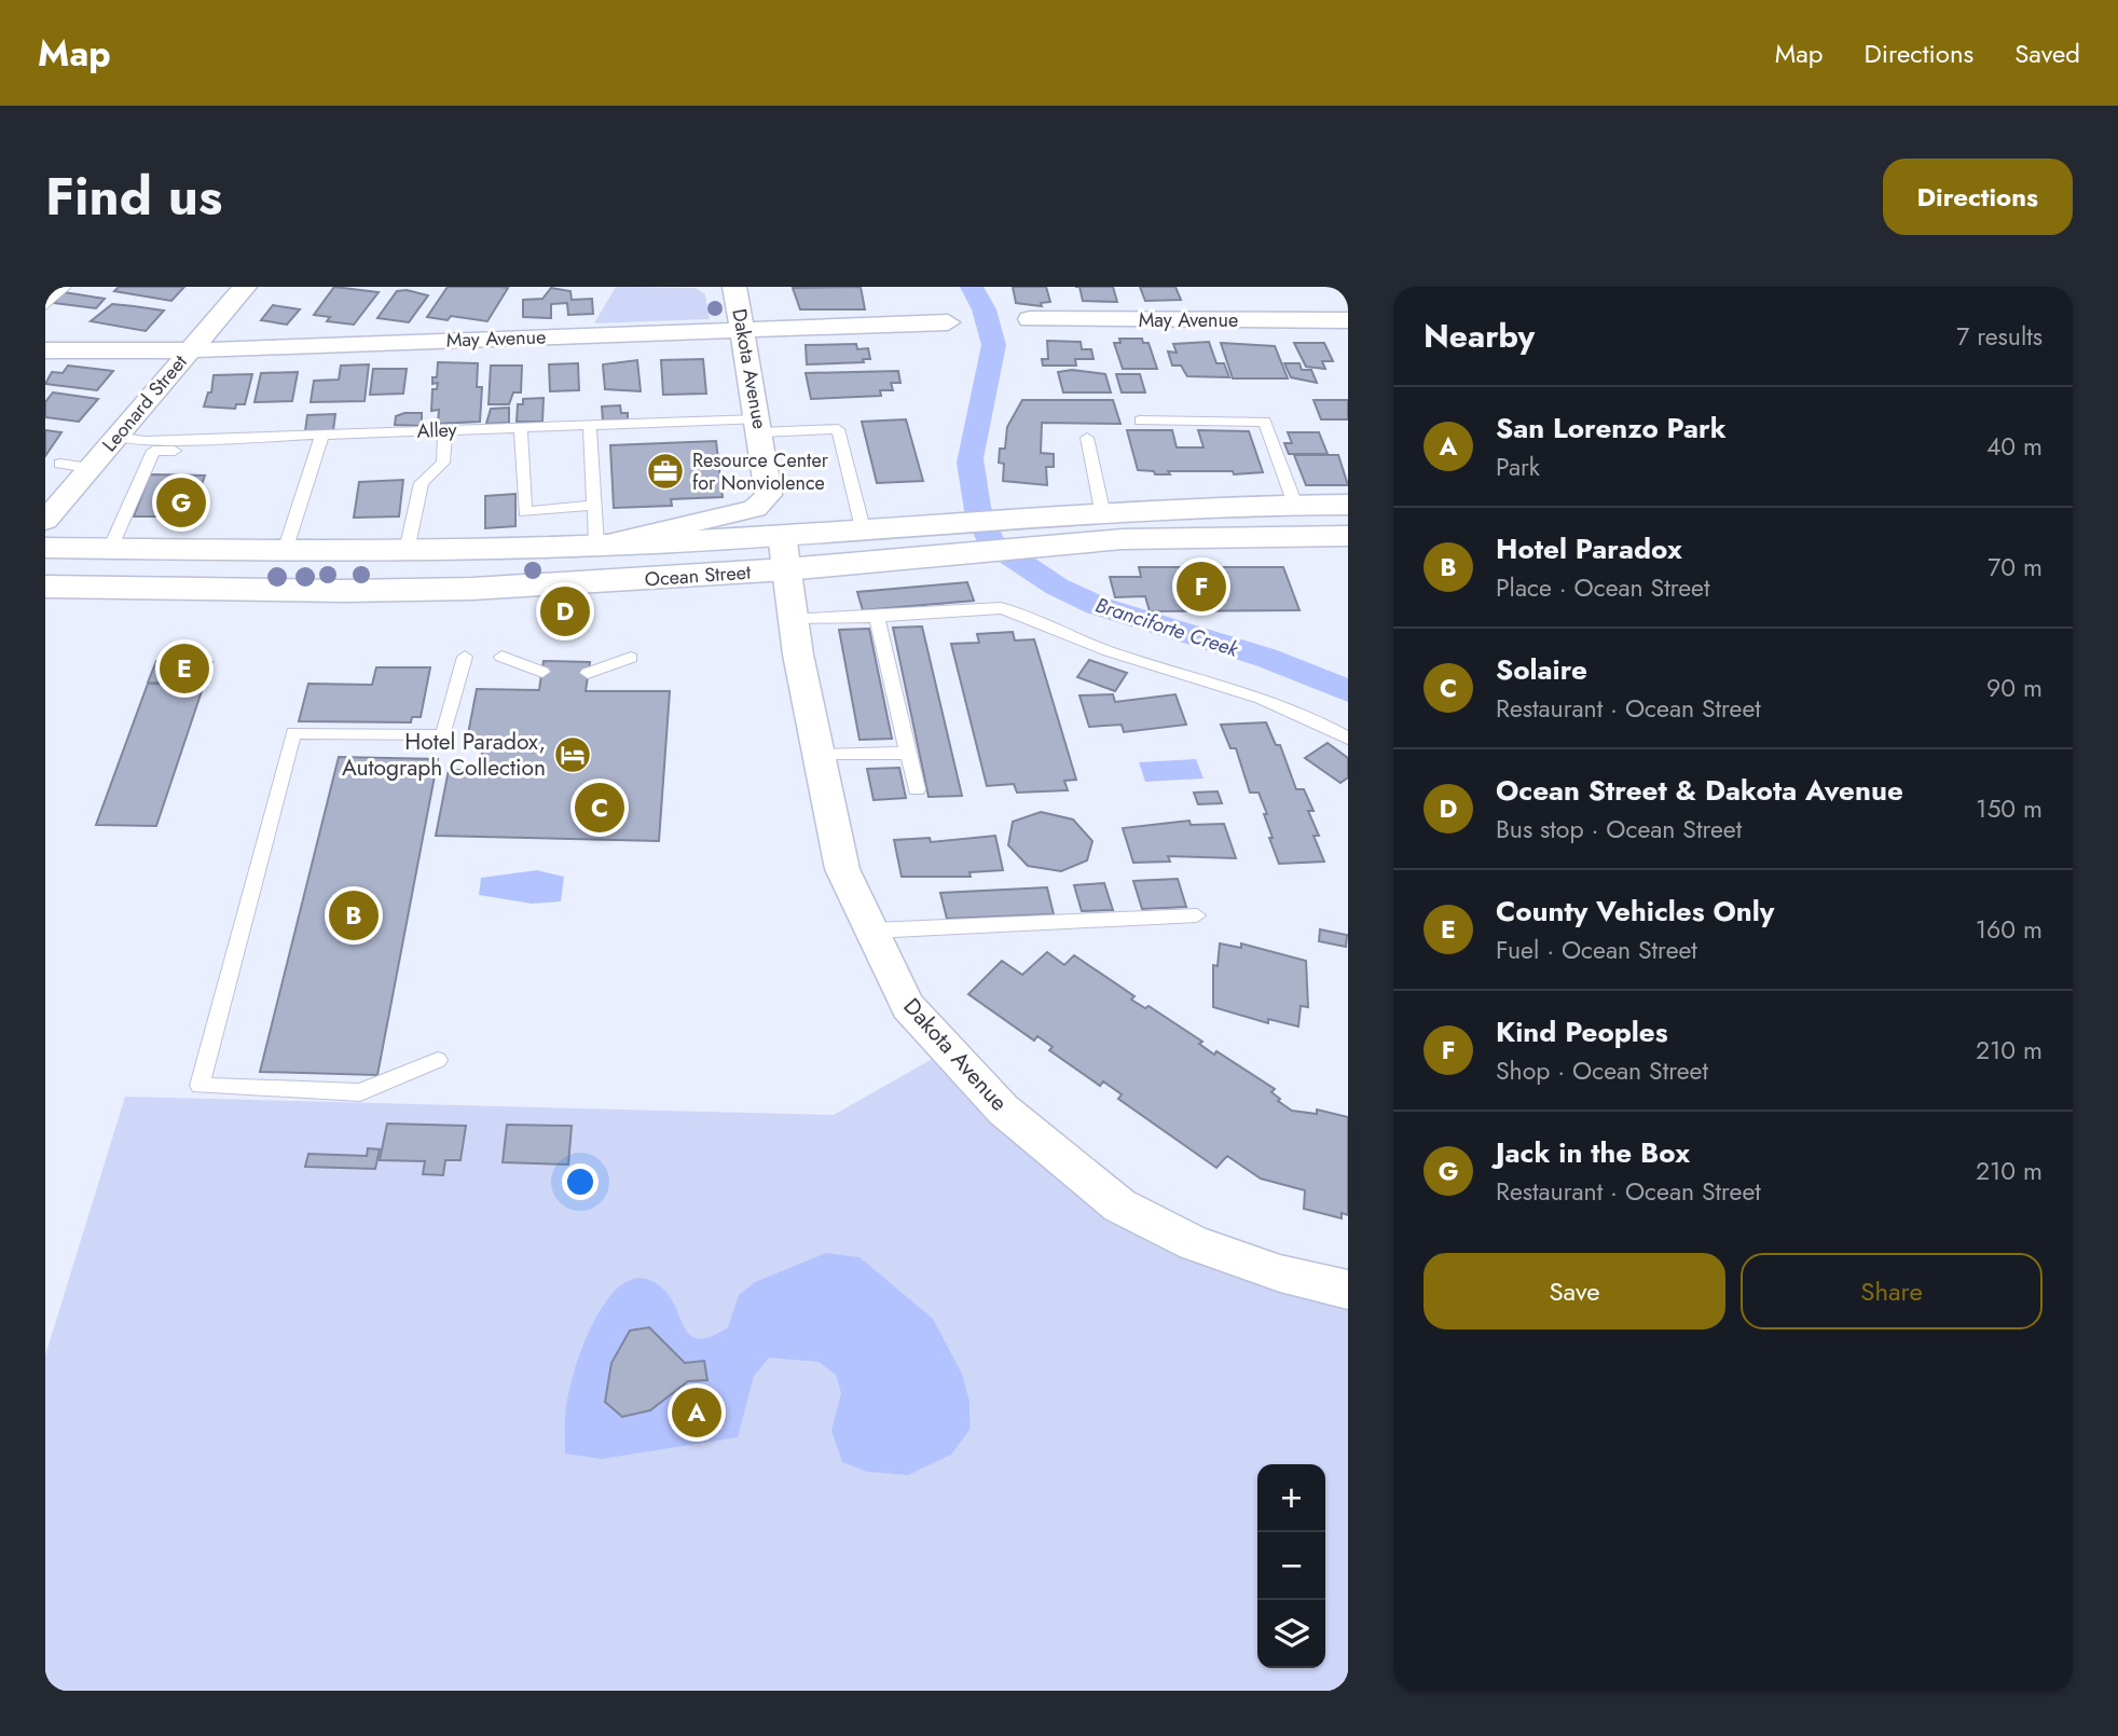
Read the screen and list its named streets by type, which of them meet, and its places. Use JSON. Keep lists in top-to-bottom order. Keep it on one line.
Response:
{"streets":{"main road":["Ocean Street"],"street":["May Avenue","Dakota Avenue","Leonard Street"],"lane":["Alley"]},"crossings":[["May Avenue","Dakota Avenue"],["May Avenue","Leonard Street"],["Dakota Avenue","Alley"],["Dakota Avenue","Ocean Street"],["Leonard Street","Alley"],["Alley","Ocean Street"]],"water":["Branciforte Creek"],"places":{"office":["Resource Center for Nonviolence"],"hotel":["Hotel Paradox, Autograph Collection"]},"page":{"header":"Map","nav":["Map","Directions","Saved"],"title":"Find us","buttons":["Directions",["Save","Share"]],"heading":["Nearby","7 results"],"list":[{"mark":"A","name":"San Lorenzo Park","note":"Park","value":"40 m"},{"mark":"B","name":"Hotel Paradox","note":"Place · Ocean Street","value":"70 m"},{"mark":"C","name":"Solaire","note":"Restaurant · Ocean Street","value":"90 m"},{"mark":"D","name":"Ocean Street & Dakota Avenue","note":"Bus stop · Ocean Street","value":"150 m"},{"mark":"E","name":"County Vehicles Only","note":"Fuel · Ocean Street","value":"160 m"},{"mark":"F","name":"Kind Peoples","note":"Shop · Ocean Street","value":"210 m"},{"mark":"G","name":"Jack in the Box","note":"Restaurant · Ocean Street","value":"210 m"}],"pins":["G","F","D","E","C","B","A"],"map_buttons":["+","−"]}}
